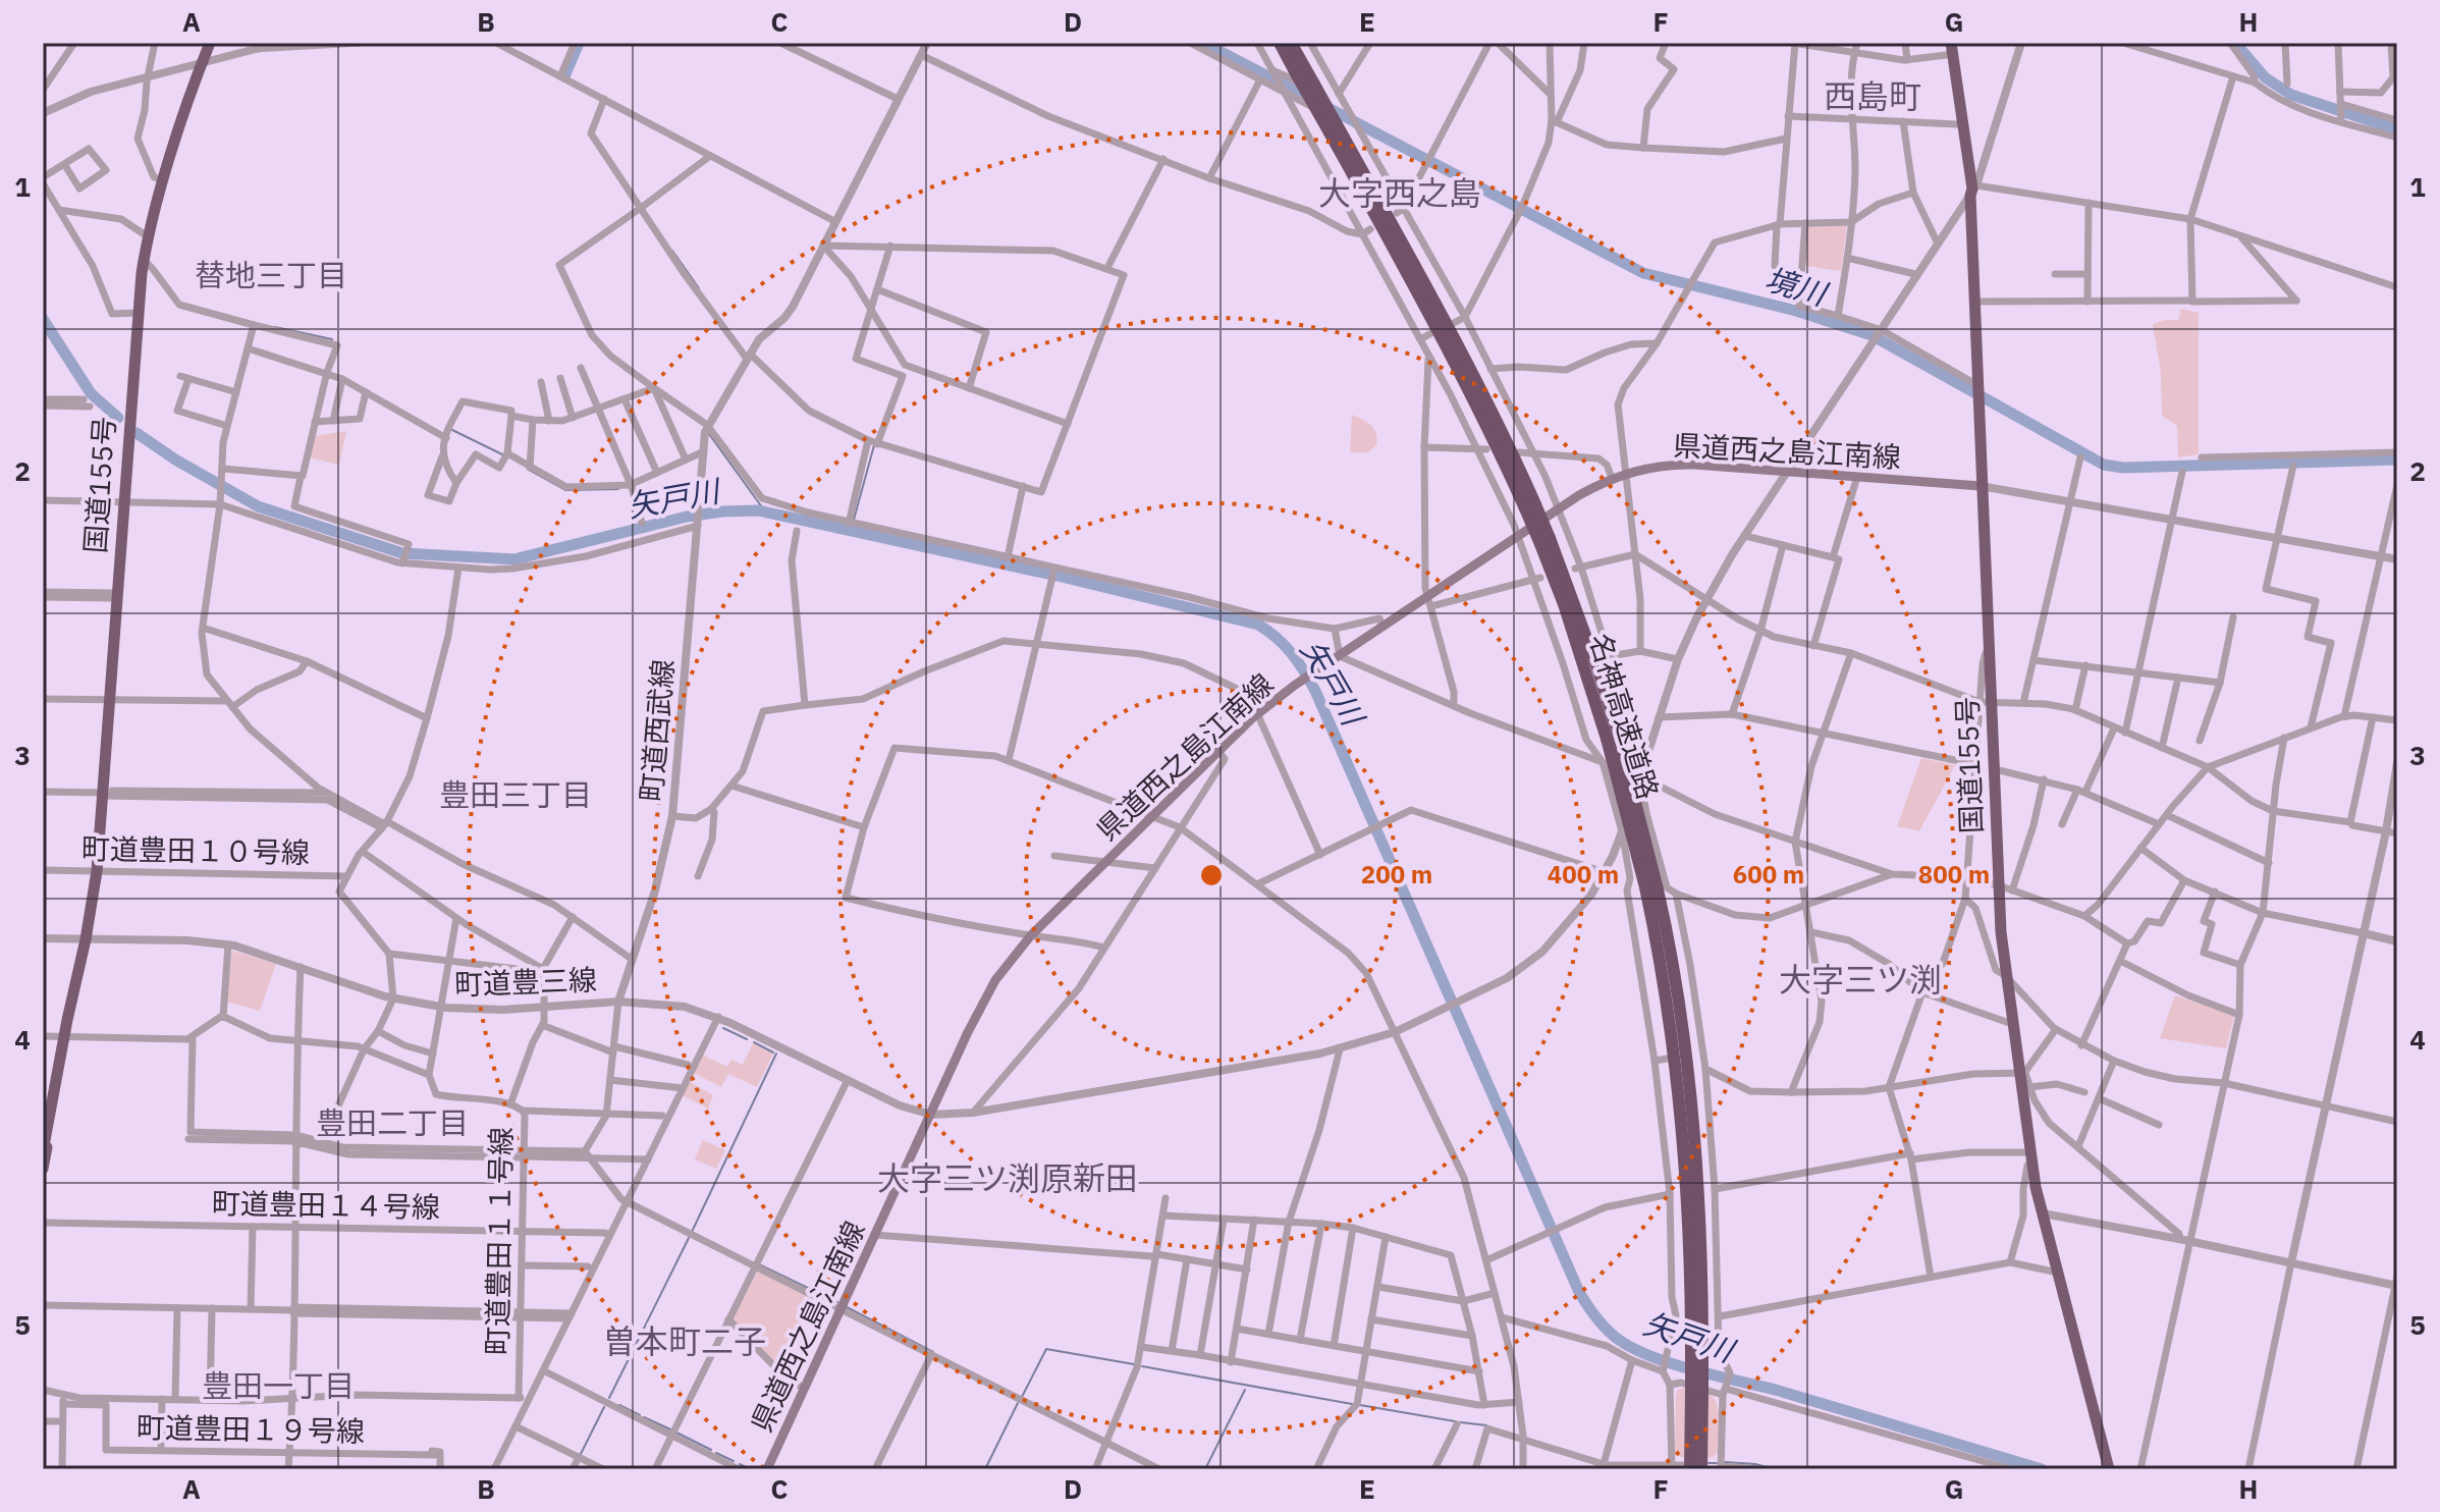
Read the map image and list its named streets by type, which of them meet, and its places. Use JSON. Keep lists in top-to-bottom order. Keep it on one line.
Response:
{"streets":{"highway":["国道155号","名神高速道路"],"main road":["県道西之島江南線"],"street":["町道西武線","町道豊田１０号線","町道豊三線","町道豊田１４号線","町道豊田１１号線","町道豊田１９号線"]},"crossings":[["県道西之島江南線","国道155号"],["県道西之島江南線","町道豊三線"],["国道155号","町道豊田１０号線"],["国道155号","町道豊三線"],["町道西武線","町道豊三線"],["町道豊田１４号線","町道豊田１１号線"]],"districts":["西島町","大字西之島","替地三丁目","豊田三丁目","大字三ツ渕","豊田二丁目","大字三ツ渕原新田","曽本町二子","豊田一丁目"],"water":["境川","矢戸川"],"grid":{"columns":["A","B","C","D","E","F","G","H"],"rows":["1","2","3","4","5"]},"rings":["200 m","400 m","600 m","800 m"]}
